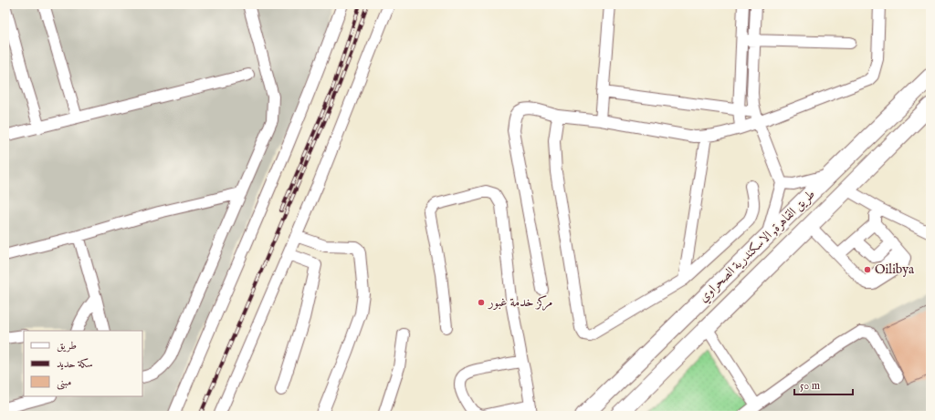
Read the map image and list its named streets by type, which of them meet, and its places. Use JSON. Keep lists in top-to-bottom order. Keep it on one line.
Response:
{"streets":{"highway":["طريق القاهرة, الاسكندرية الصحراوي"]},"places":["Oilibya","مركز خدمة غبور"],"legend":["طريق","سكة حديد","مبنى"],"scale_bar":"50 m"}
